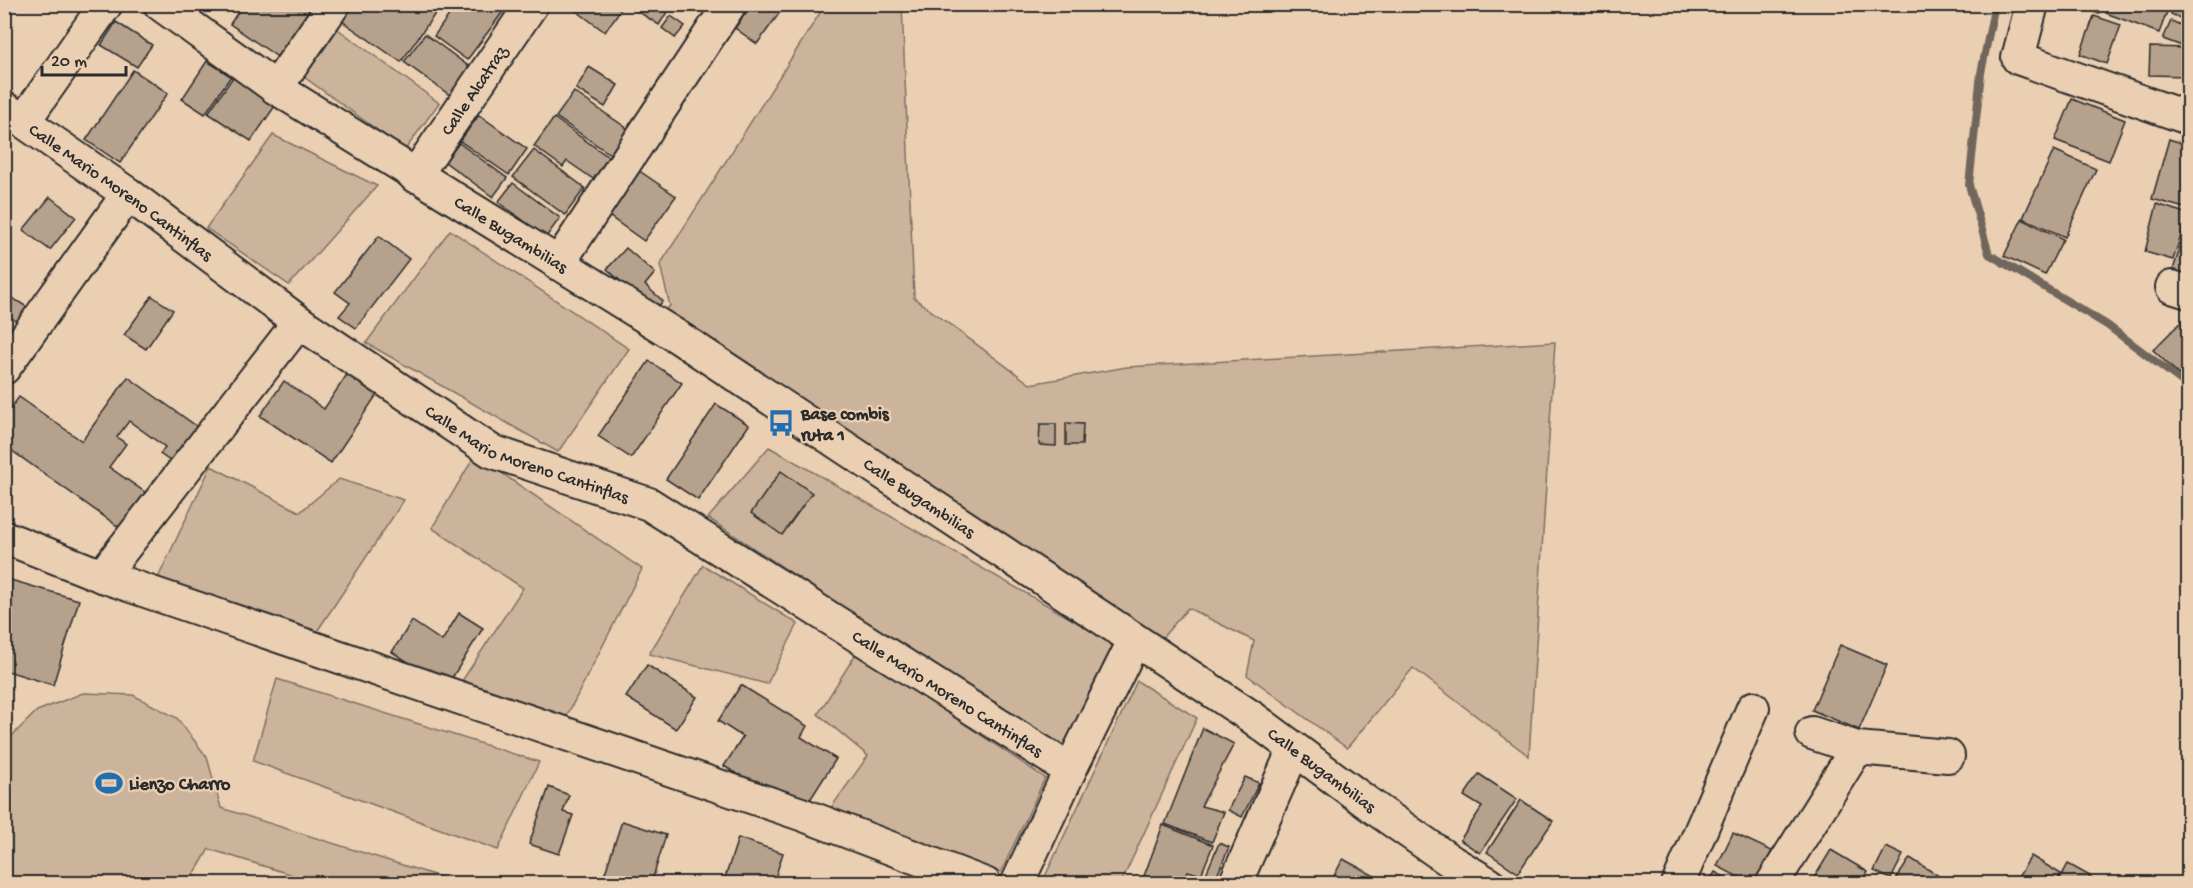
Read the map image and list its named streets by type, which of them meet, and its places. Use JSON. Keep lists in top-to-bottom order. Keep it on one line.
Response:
{"streets":{"street":["Calle Alcatraz","Calle Mario Moreno Cantinflas","Calle Bugambilias"]},"crossings":[["Calle Alcatraz","Calle Bugambilias"]],"places":{"bus stop":["Base combis ruta 1"],"sports":["Lienzo Charro"]},"scale_bar":"20 m"}
